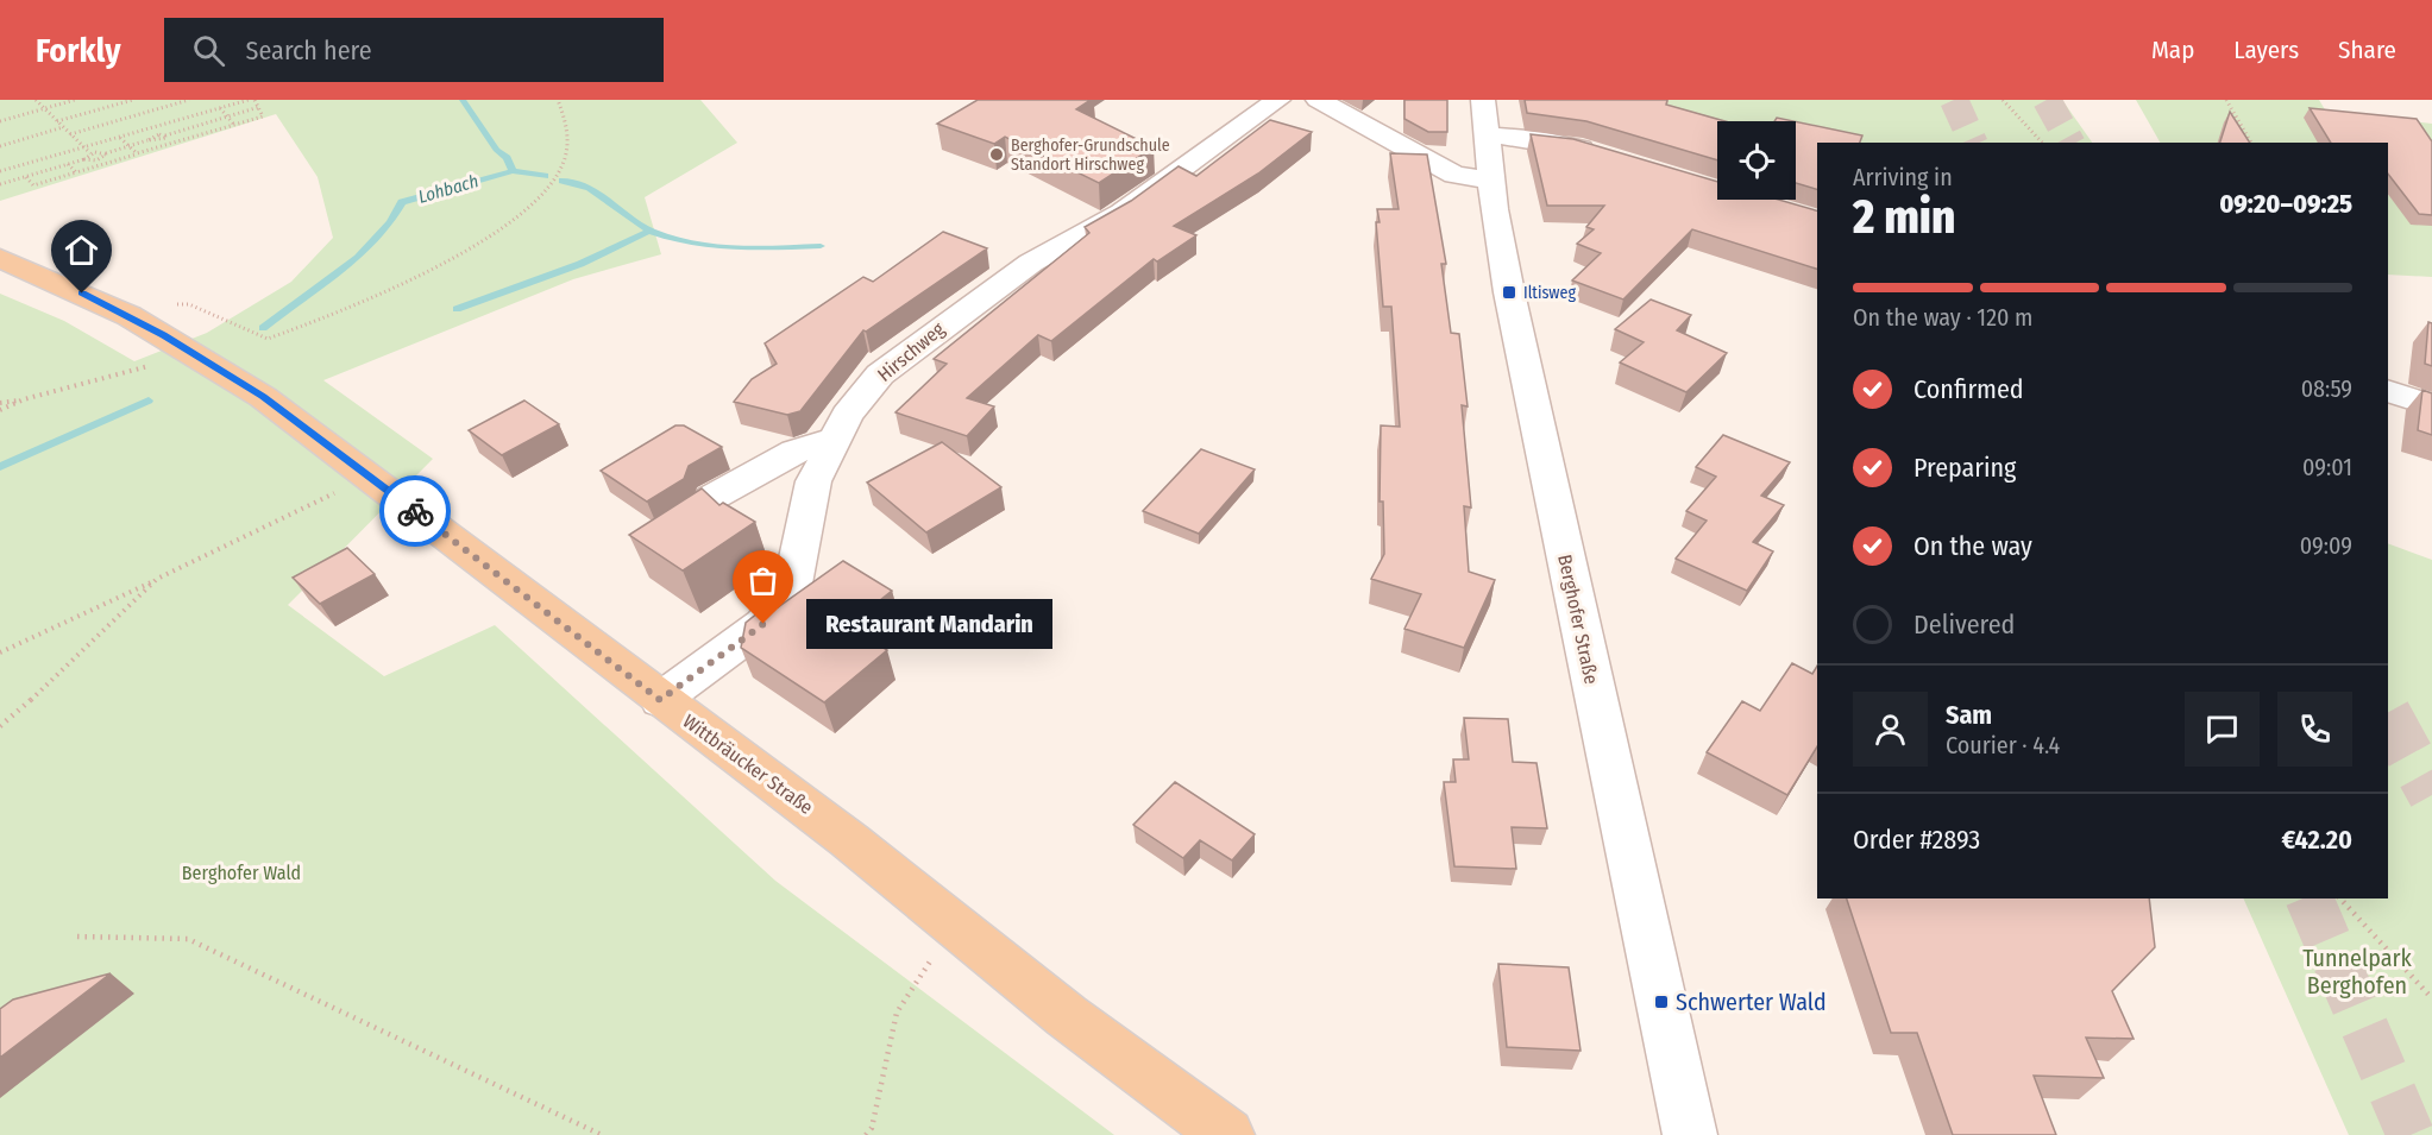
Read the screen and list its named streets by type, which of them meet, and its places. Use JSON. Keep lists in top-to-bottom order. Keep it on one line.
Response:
{"streets":{"main road":["Wittbräucker Straße"],"street":["Hirschweg","Berghofer Straße"]},"crossings":[["Hirschweg","Wittbräucker Straße"]],"water":["Lohbach"],"parks":["Berghofer Wald","Tunnelpark Berghofen"],"places":{"other":["Berghofer-Grundschule Standort Hirschweg","Restaurant Mandarin"],"transit":["Iltisweg","Schwerter Wald"]},"page":{"header":"Forkly","search":"Search here","nav":["Map","Layers","Share"],"heading":["2 min","Arriving in","09:20–09:25"],"panel":["Sam","Courier · 4.4","Order #2893","€42.20"],"bar":"On the way · 120 m","list":[["Confirmed","08:59"],["Preparing","09:01"],["On the way","09:09"],"Delivered"],"bubble":"Restaurant Mandarin"}}
